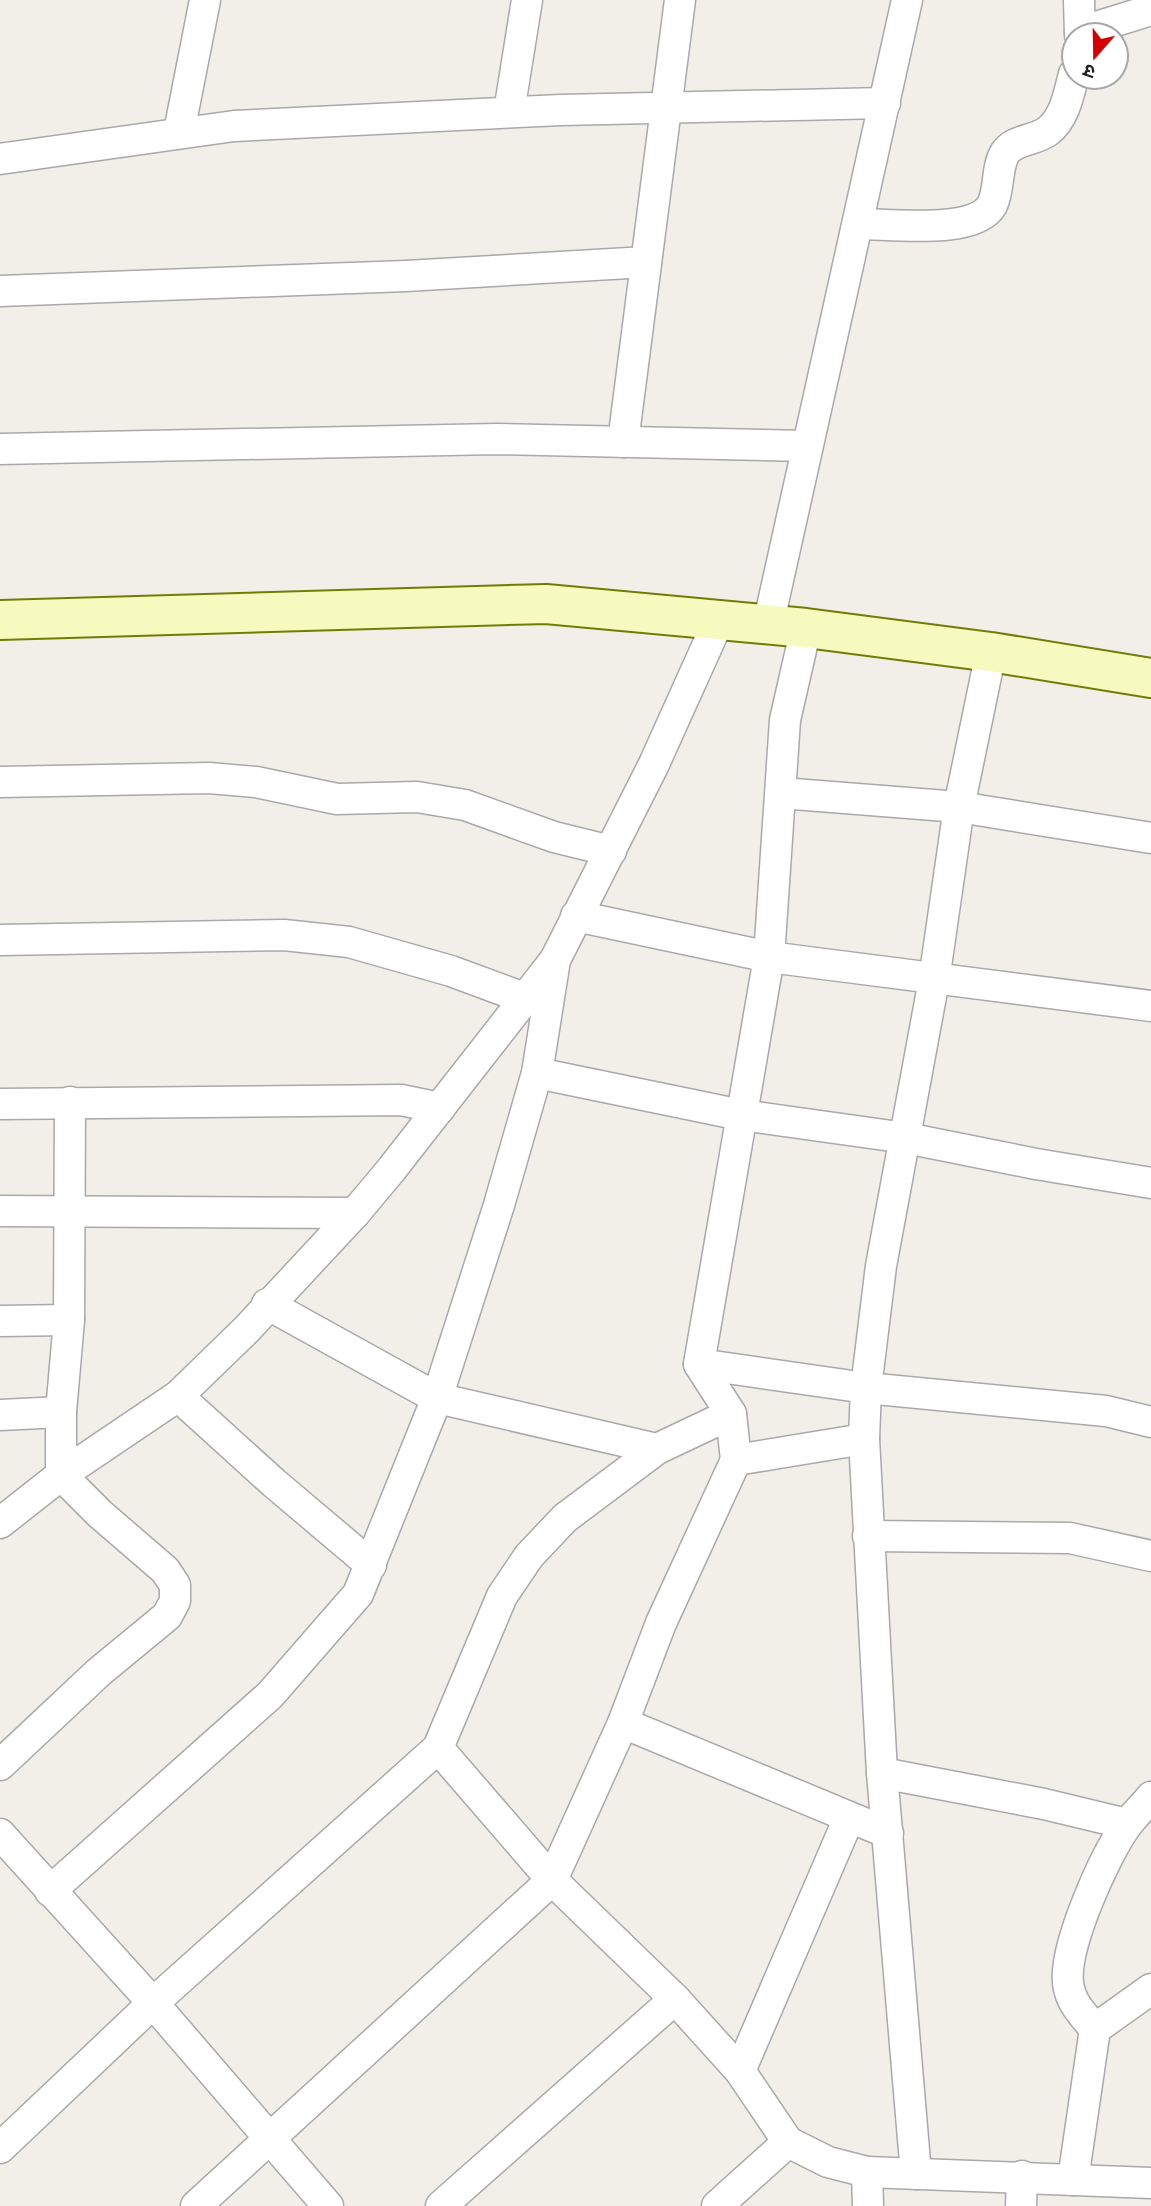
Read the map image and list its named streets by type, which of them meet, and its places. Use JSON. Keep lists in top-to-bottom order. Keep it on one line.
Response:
{"north":"bottom"}
